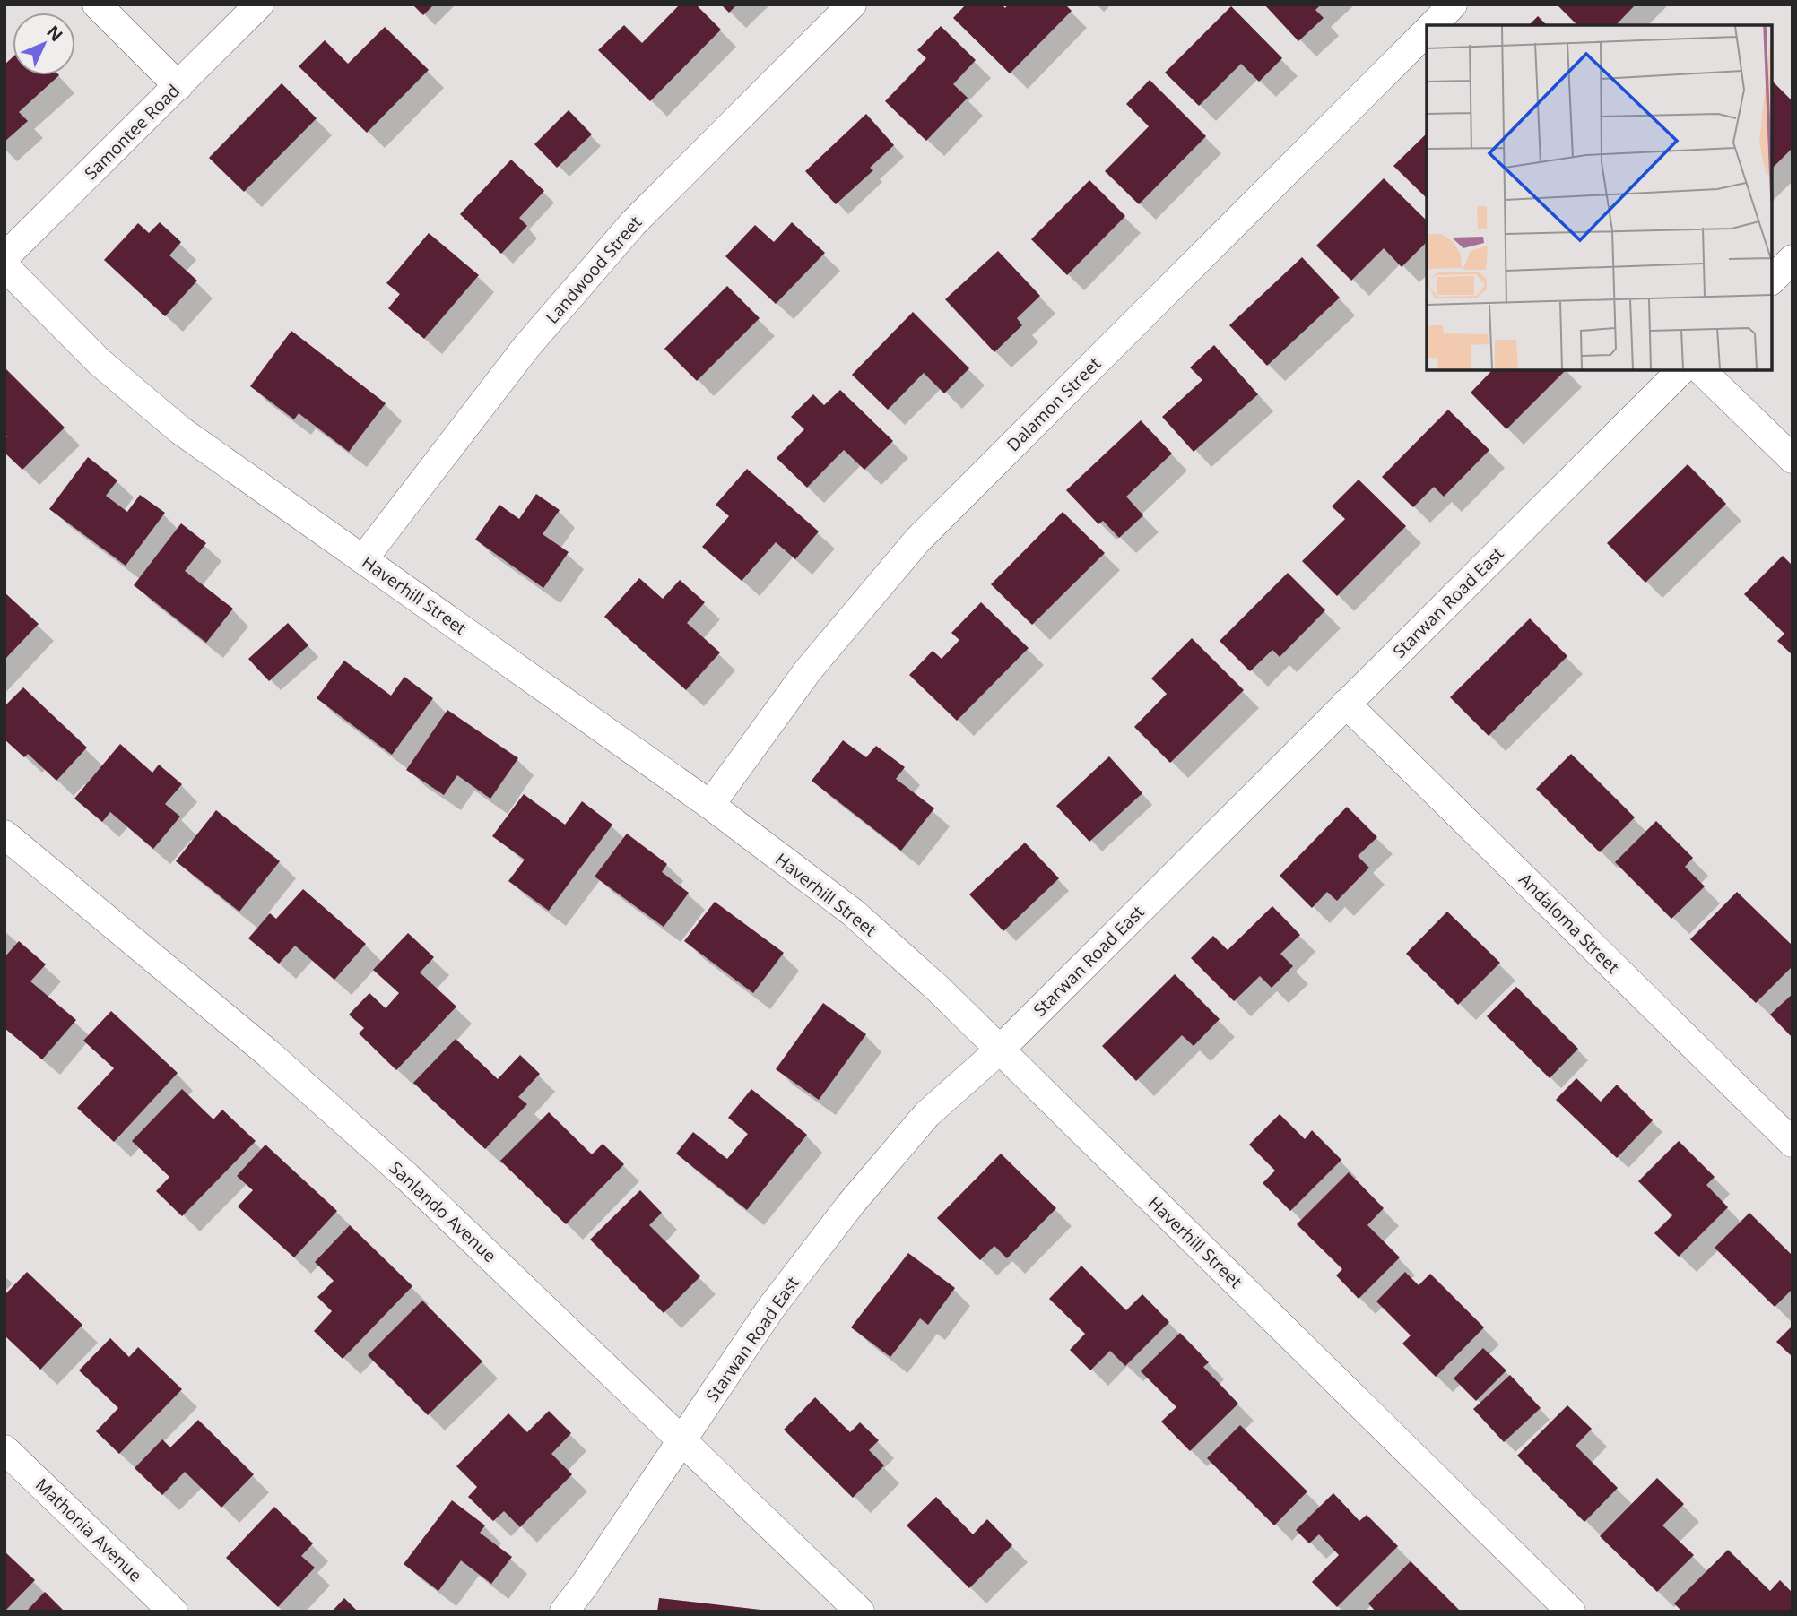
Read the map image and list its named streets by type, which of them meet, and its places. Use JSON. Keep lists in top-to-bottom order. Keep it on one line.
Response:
{"streets":{"street":["Samontee Road","Landwood Street","Dalamon Street","Haverhill Street","Starwan Road East","Andaloma Street","Sanlando Avenue","Mathonia Avenue"]},"crossings":[["Landwood Street","Haverhill Street"],["Dalamon Street","Haverhill Street"],["Haverhill Street","Starwan Road East"],["Starwan Road East","Andaloma Street"],["Starwan Road East","Sanlando Avenue"]],"north":"top right"}
